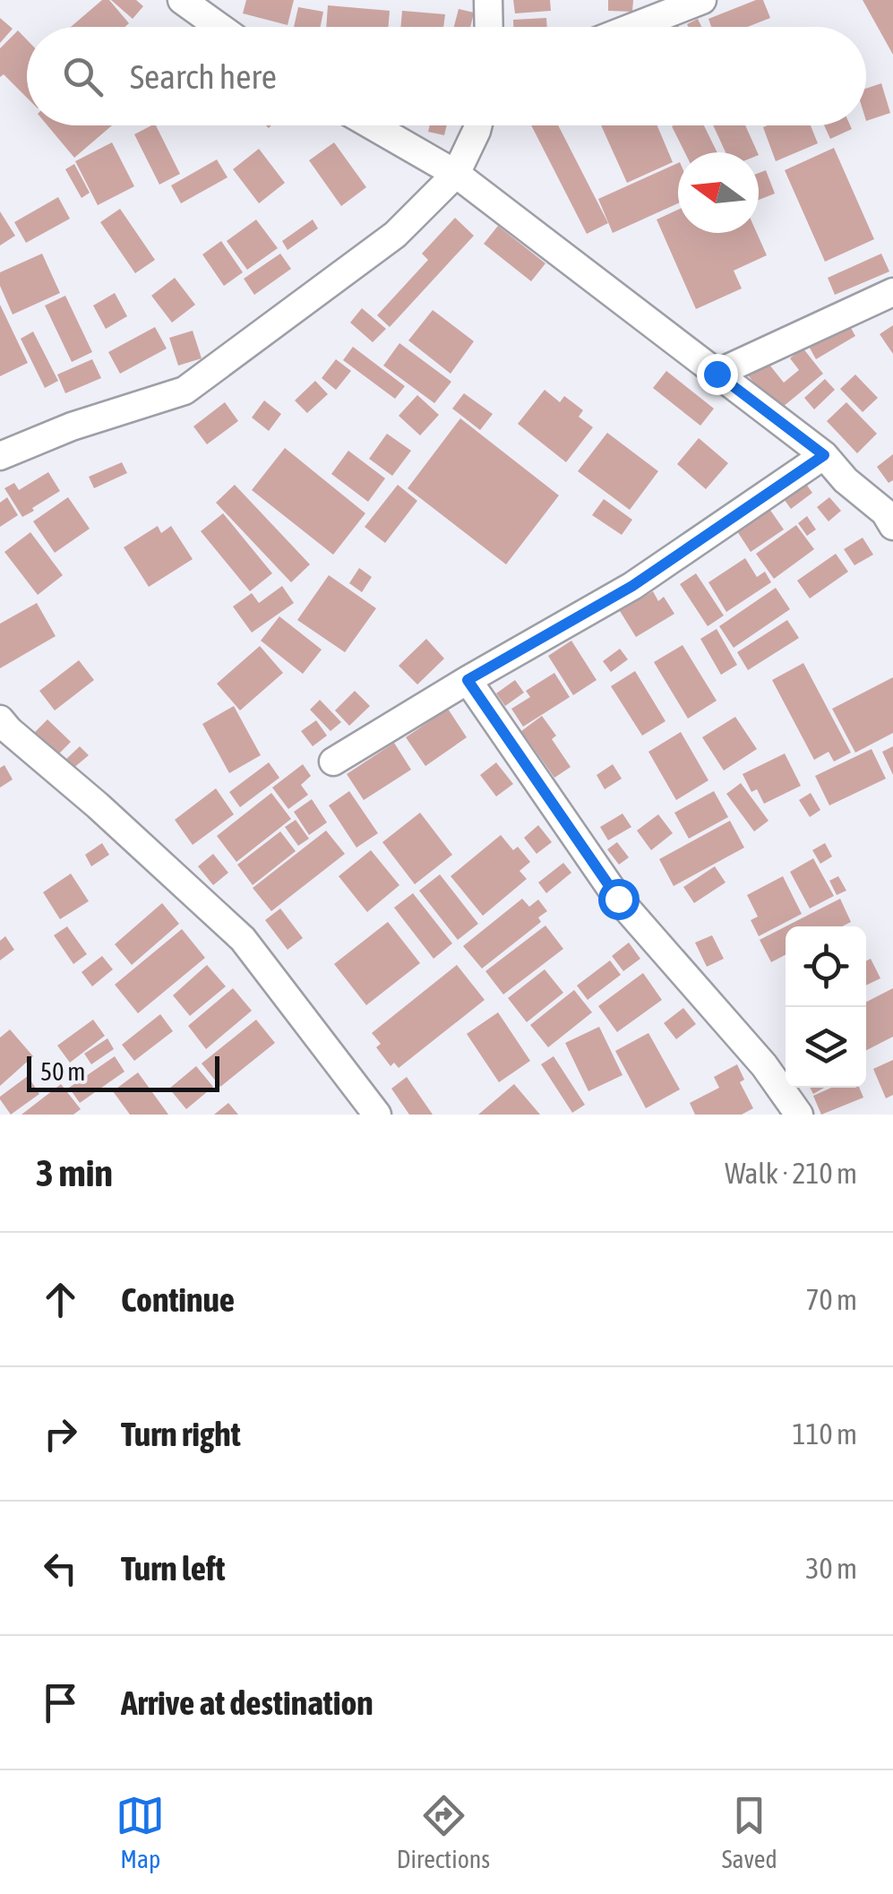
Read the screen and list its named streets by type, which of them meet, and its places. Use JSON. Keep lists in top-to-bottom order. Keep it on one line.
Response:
{"scale_bar":"50 m","north":"left","page":{"search":"Search here","scale":"50 m","heading":["3 min","Walk · 210 m"],"list":[["Continue","70 m"],["Turn right","110 m"],["Turn left","30 m"],"Arrive at destination"],"nav":["Map","Directions","Saved"]}}
